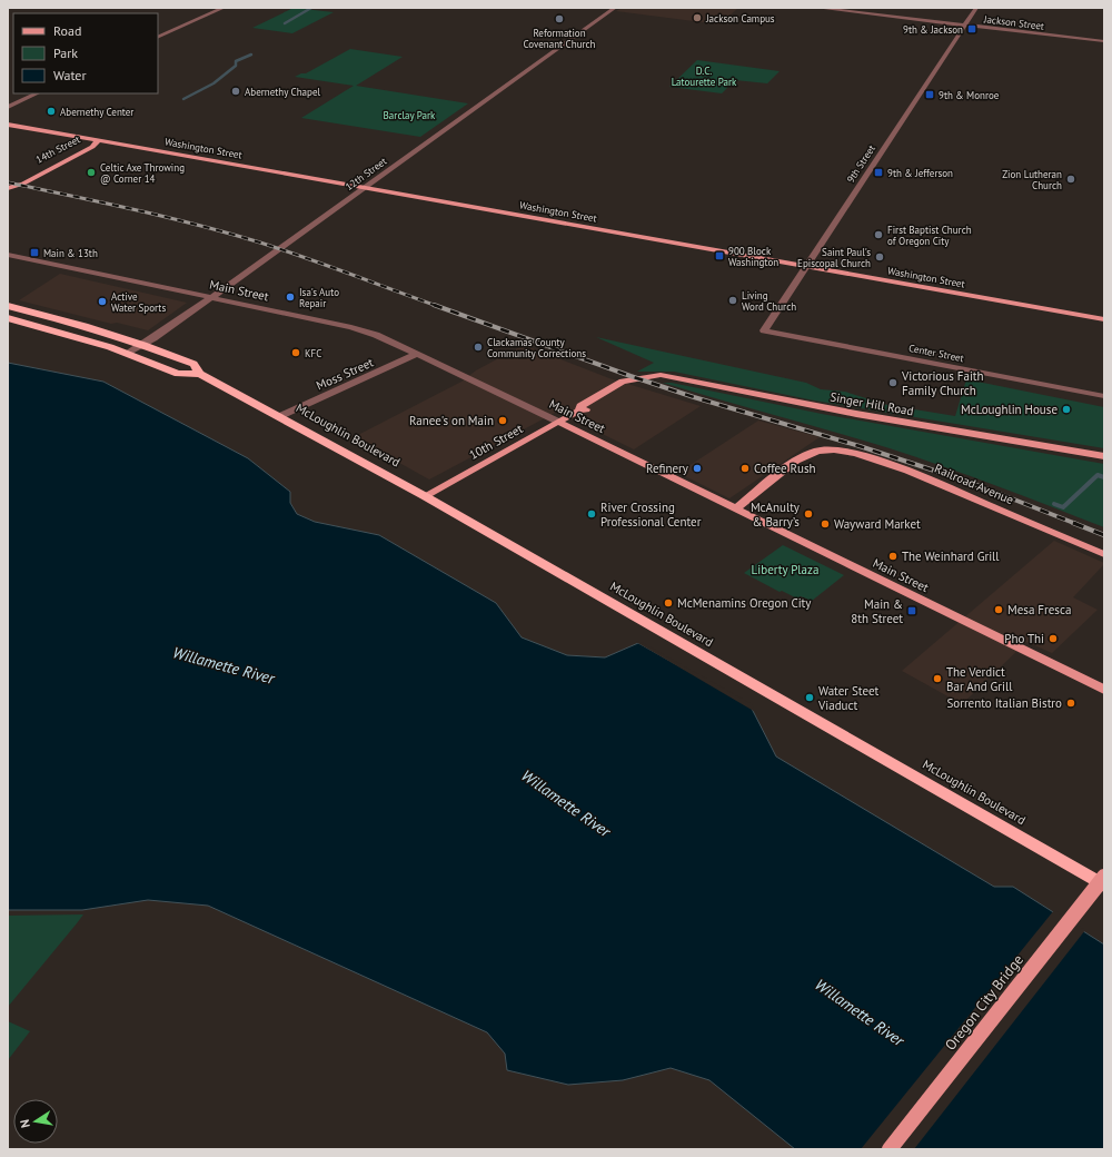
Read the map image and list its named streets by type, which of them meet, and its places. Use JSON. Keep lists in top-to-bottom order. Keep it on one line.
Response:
{"streets":{"highway":["McLoughlin Boulevard"],"main road":["Washington Street","14th Street","Main Street","Singer Hill Road","10th Street","Railroad Avenue","Oregon City Bridge"],"street":["Jackson Street","9th Street","12th Street","Center Street","Moss Street"]},"crossings":[["Jackson Street","9th Street"],["Washington Street","14th Street"],["Washington Street","9th Street"],["Washington Street","12th Street"],["9th Street","Center Street"],["12th Street","Main Street"],["12th Street","McLoughlin Boulevard"],["Main Street","Moss Street"],["Main Street","10th Street"],["Main Street","Railroad Avenue"],["Moss Street","McLoughlin Boulevard"],["Singer Hill Road","10th Street"],["McLoughlin Boulevard","10th Street"]],"water":["Willamette River"],"parks":["D.C. Latourette Park","Barclay Park","Liberty Plaza"],"places":{"other":["Jackson Campus","Reformation Covenant Church","Abernethy Chapel","Abernethy Center","Celtic Axe Throwing @ Corner 14","Zion Lutheran Church","First Baptist Church of Oregon City","Saint Paul's Episcopal Church","Isa's Auto Repair","Living Word Church","Active Water Sports","Clackamas County Community Corrections","KFC","Victorious Faith Family Church","McLoughlin House","Ranee's on Main","Refinery","Coffee Rush","River Crossing Professional Center","McAnulty & Barry’s","Wayward Market","The Weinhard Grill","McMenamins Oregon City","Mesa Fresca","Pho Thi","The Verdict Bar And Grill","Water Steet Viaduct","Sorrento Italian Bistro"],"transit":["9th & Jackson","9th & Monroe","9th & Jefferson","Main & 13th","900 Block Washington","Main & 8th Street"]},"legend":["Road","Park","Water"],"north":"left"}
